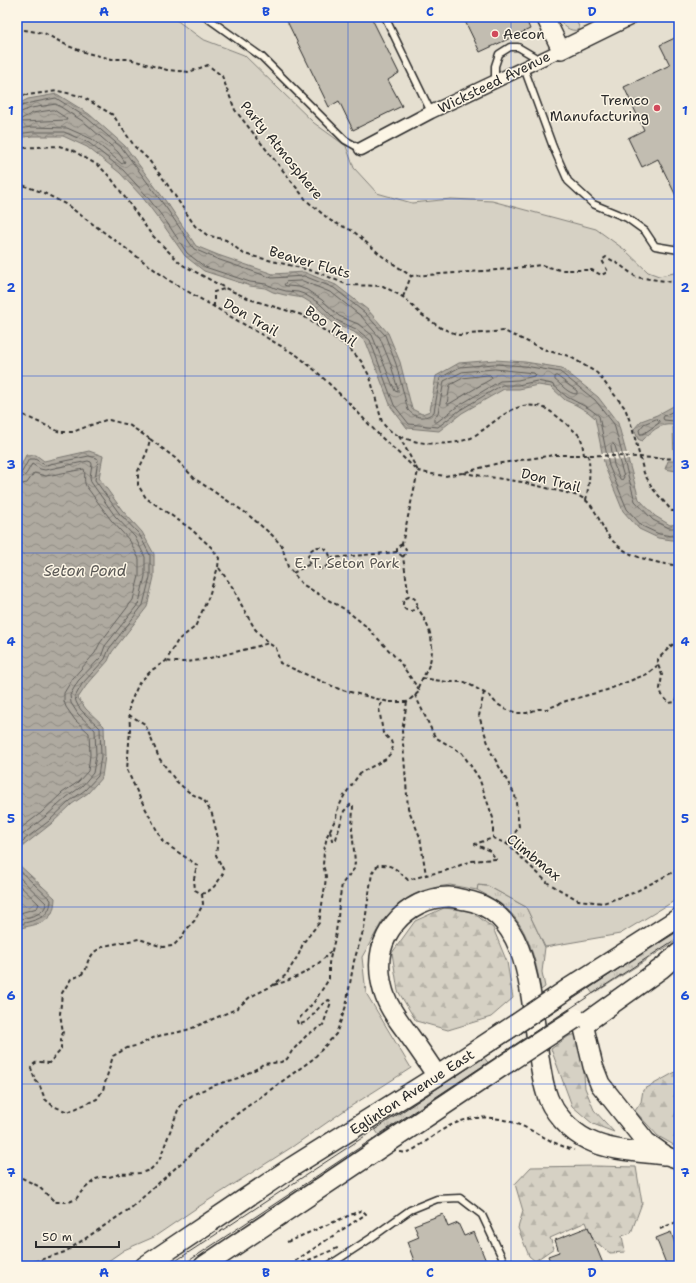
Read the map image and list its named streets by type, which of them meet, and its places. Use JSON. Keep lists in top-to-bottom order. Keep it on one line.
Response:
{"streets":{"main road":["Eglinton Avenue East"],"street":["Wicksteed Avenue"],"path":["Party Atmosphere","Beaver Flats","Don Trail","Boo Trail","Climbmax"]},"crossings":[["Beaver Flats","Don Trail"],["Don Trail","Boo Trail"]],"water":["Seton Pond"],"parks":["E. T. Seton Park"],"places":["Aecon","Tremco Manufacturing"],"scale_bar":"50 m","grid":{"columns":["A","B","C","D"],"rows":["1","2","3","4","5","6","7"]}}
